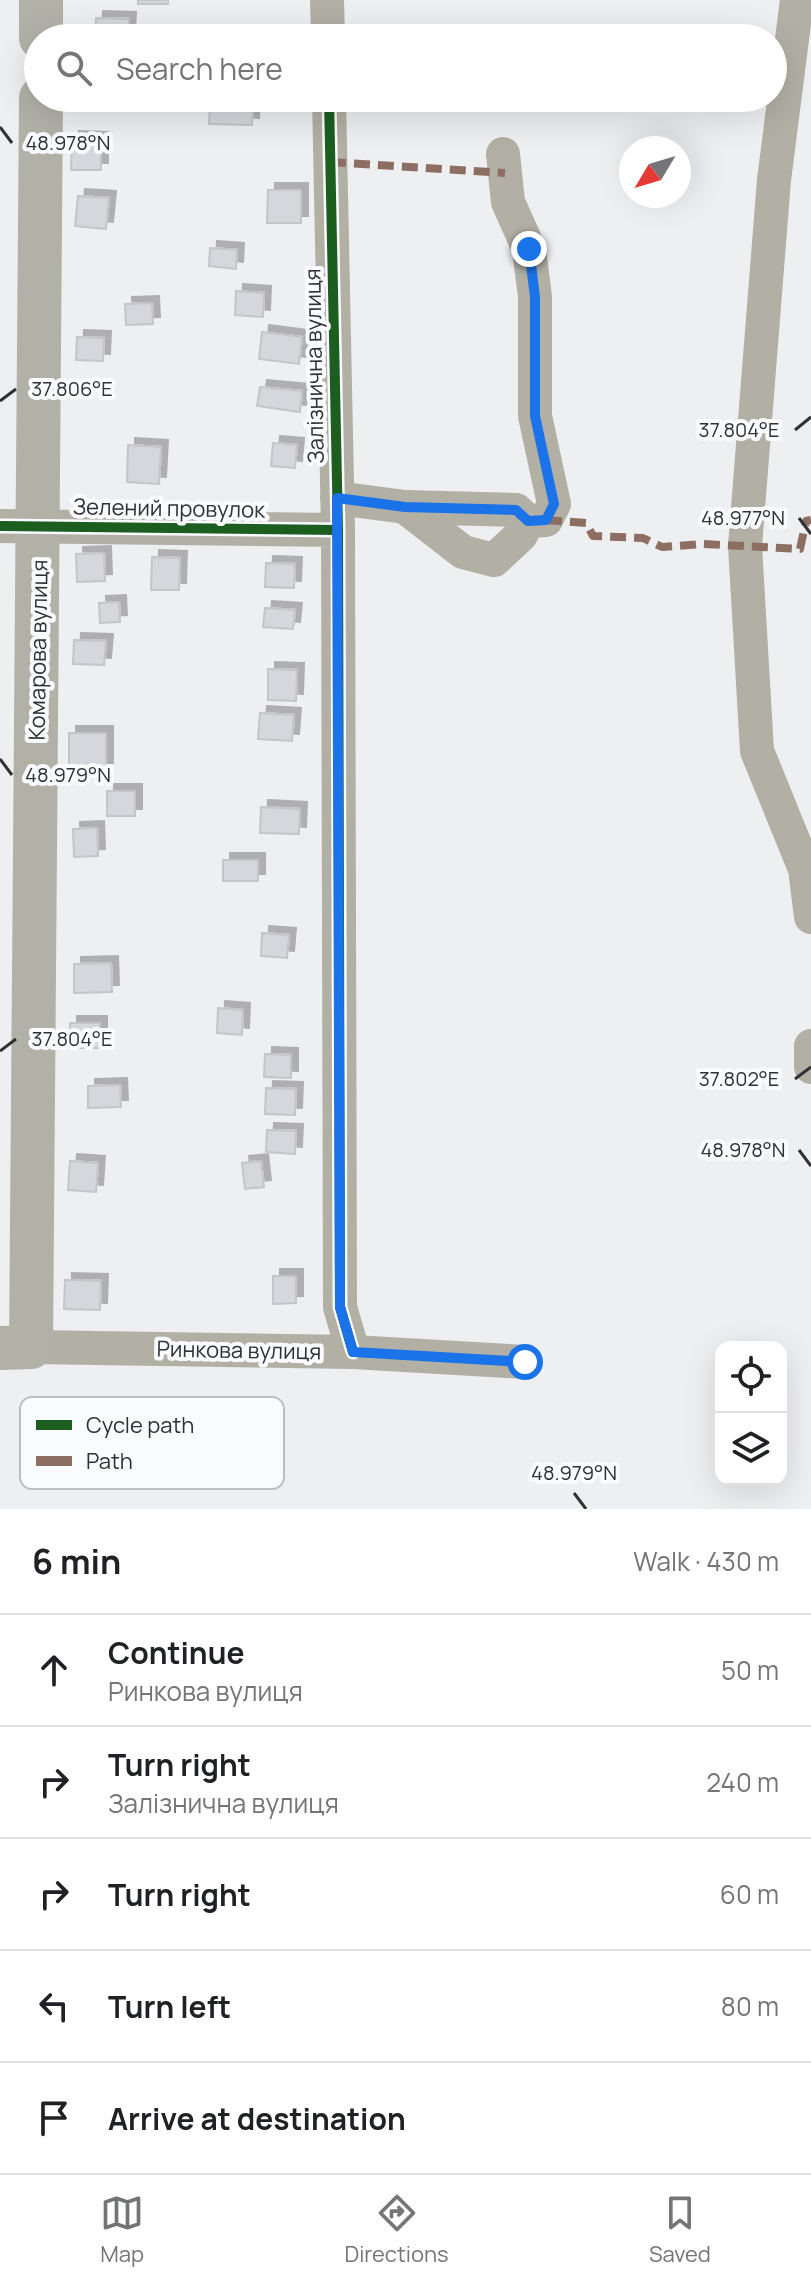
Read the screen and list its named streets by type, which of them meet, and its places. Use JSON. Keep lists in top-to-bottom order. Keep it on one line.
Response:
{"streets":{"main road":["Комарова вулиця"],"street":["Залізнична вулиця","Зелений провулок","Ринкова вулиця"]},"crossings":[["Залізнична вулиця","Зелений провулок"],["Залізнична вулиця","Ринкова вулиця"],["Зелений провулок","Комарова вулиця"],["Комарова вулиця","Ринкова вулиця"]],"legend":["Cycle path","Path"],"north":"bottom left","page":{"search":"Search here","heading":["6 min","Walk · 430 m"],"list":[["Continue","Ринкова вулиця","50 m"],["Turn right","Залізнична вулиця","240 m"],["Turn right","60 m"],["Turn left","80 m"],"Arrive at destination"],"nav":["Map","Directions","Saved"]},"coordinates":["48.978°N","37.806°E","37.804°E","48.977°N","48.979°N","37.802°E"]}
